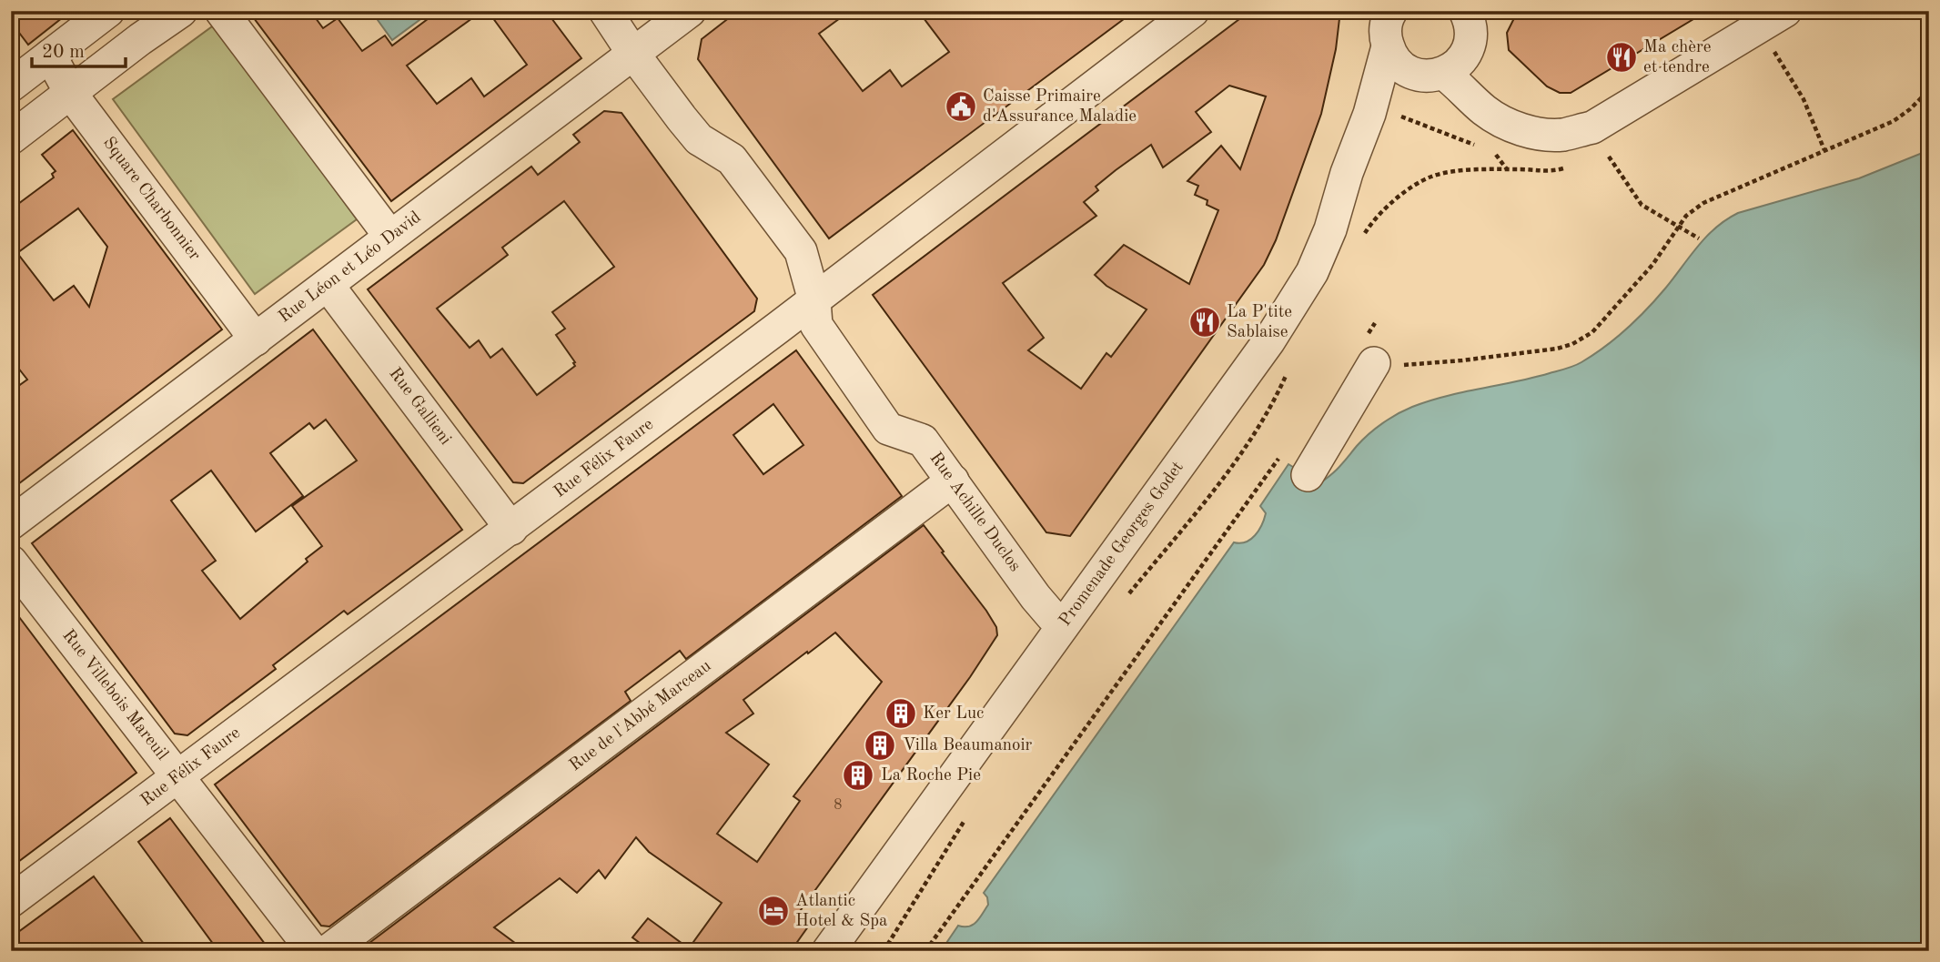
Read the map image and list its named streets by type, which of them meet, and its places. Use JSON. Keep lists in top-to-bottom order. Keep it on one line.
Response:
{"streets":{"street":["Square Charbonnier","Rue Léon et Léo David","Rue Gallieni","Rue Félix Faure","Rue Achille Duclos","Promenade Georges Godet","Rue Villebois Mareuil","Rue de l'Abbé Marceau"]},"crossings":[["Square Charbonnier","Rue Léon et Léo David"],["Rue Léon et Léo David","Rue Gallieni"],["Rue Léon et Léo David","Rue Achille Duclos"],["Rue Gallieni","Rue Félix Faure"],["Rue Félix Faure","Rue Achille Duclos"],["Rue Félix Faure","Rue Villebois Mareuil"],["Rue Achille Duclos","Promenade Georges Godet"],["Rue Achille Duclos","Rue de l'Abbé Marceau"]],"places":{"restaurant":["Ma chère et tendre","La P'tite Sablaise"],"public building":["Caisse Primaire d'Assurance Maladie"],"building":["Ker Luc","Villa Beaumanoir","La Roche Pie"],"hotel":["Atlantic Hotel & Spa"]},"house_numbers":["8"],"scale_bar":"20 m"}
